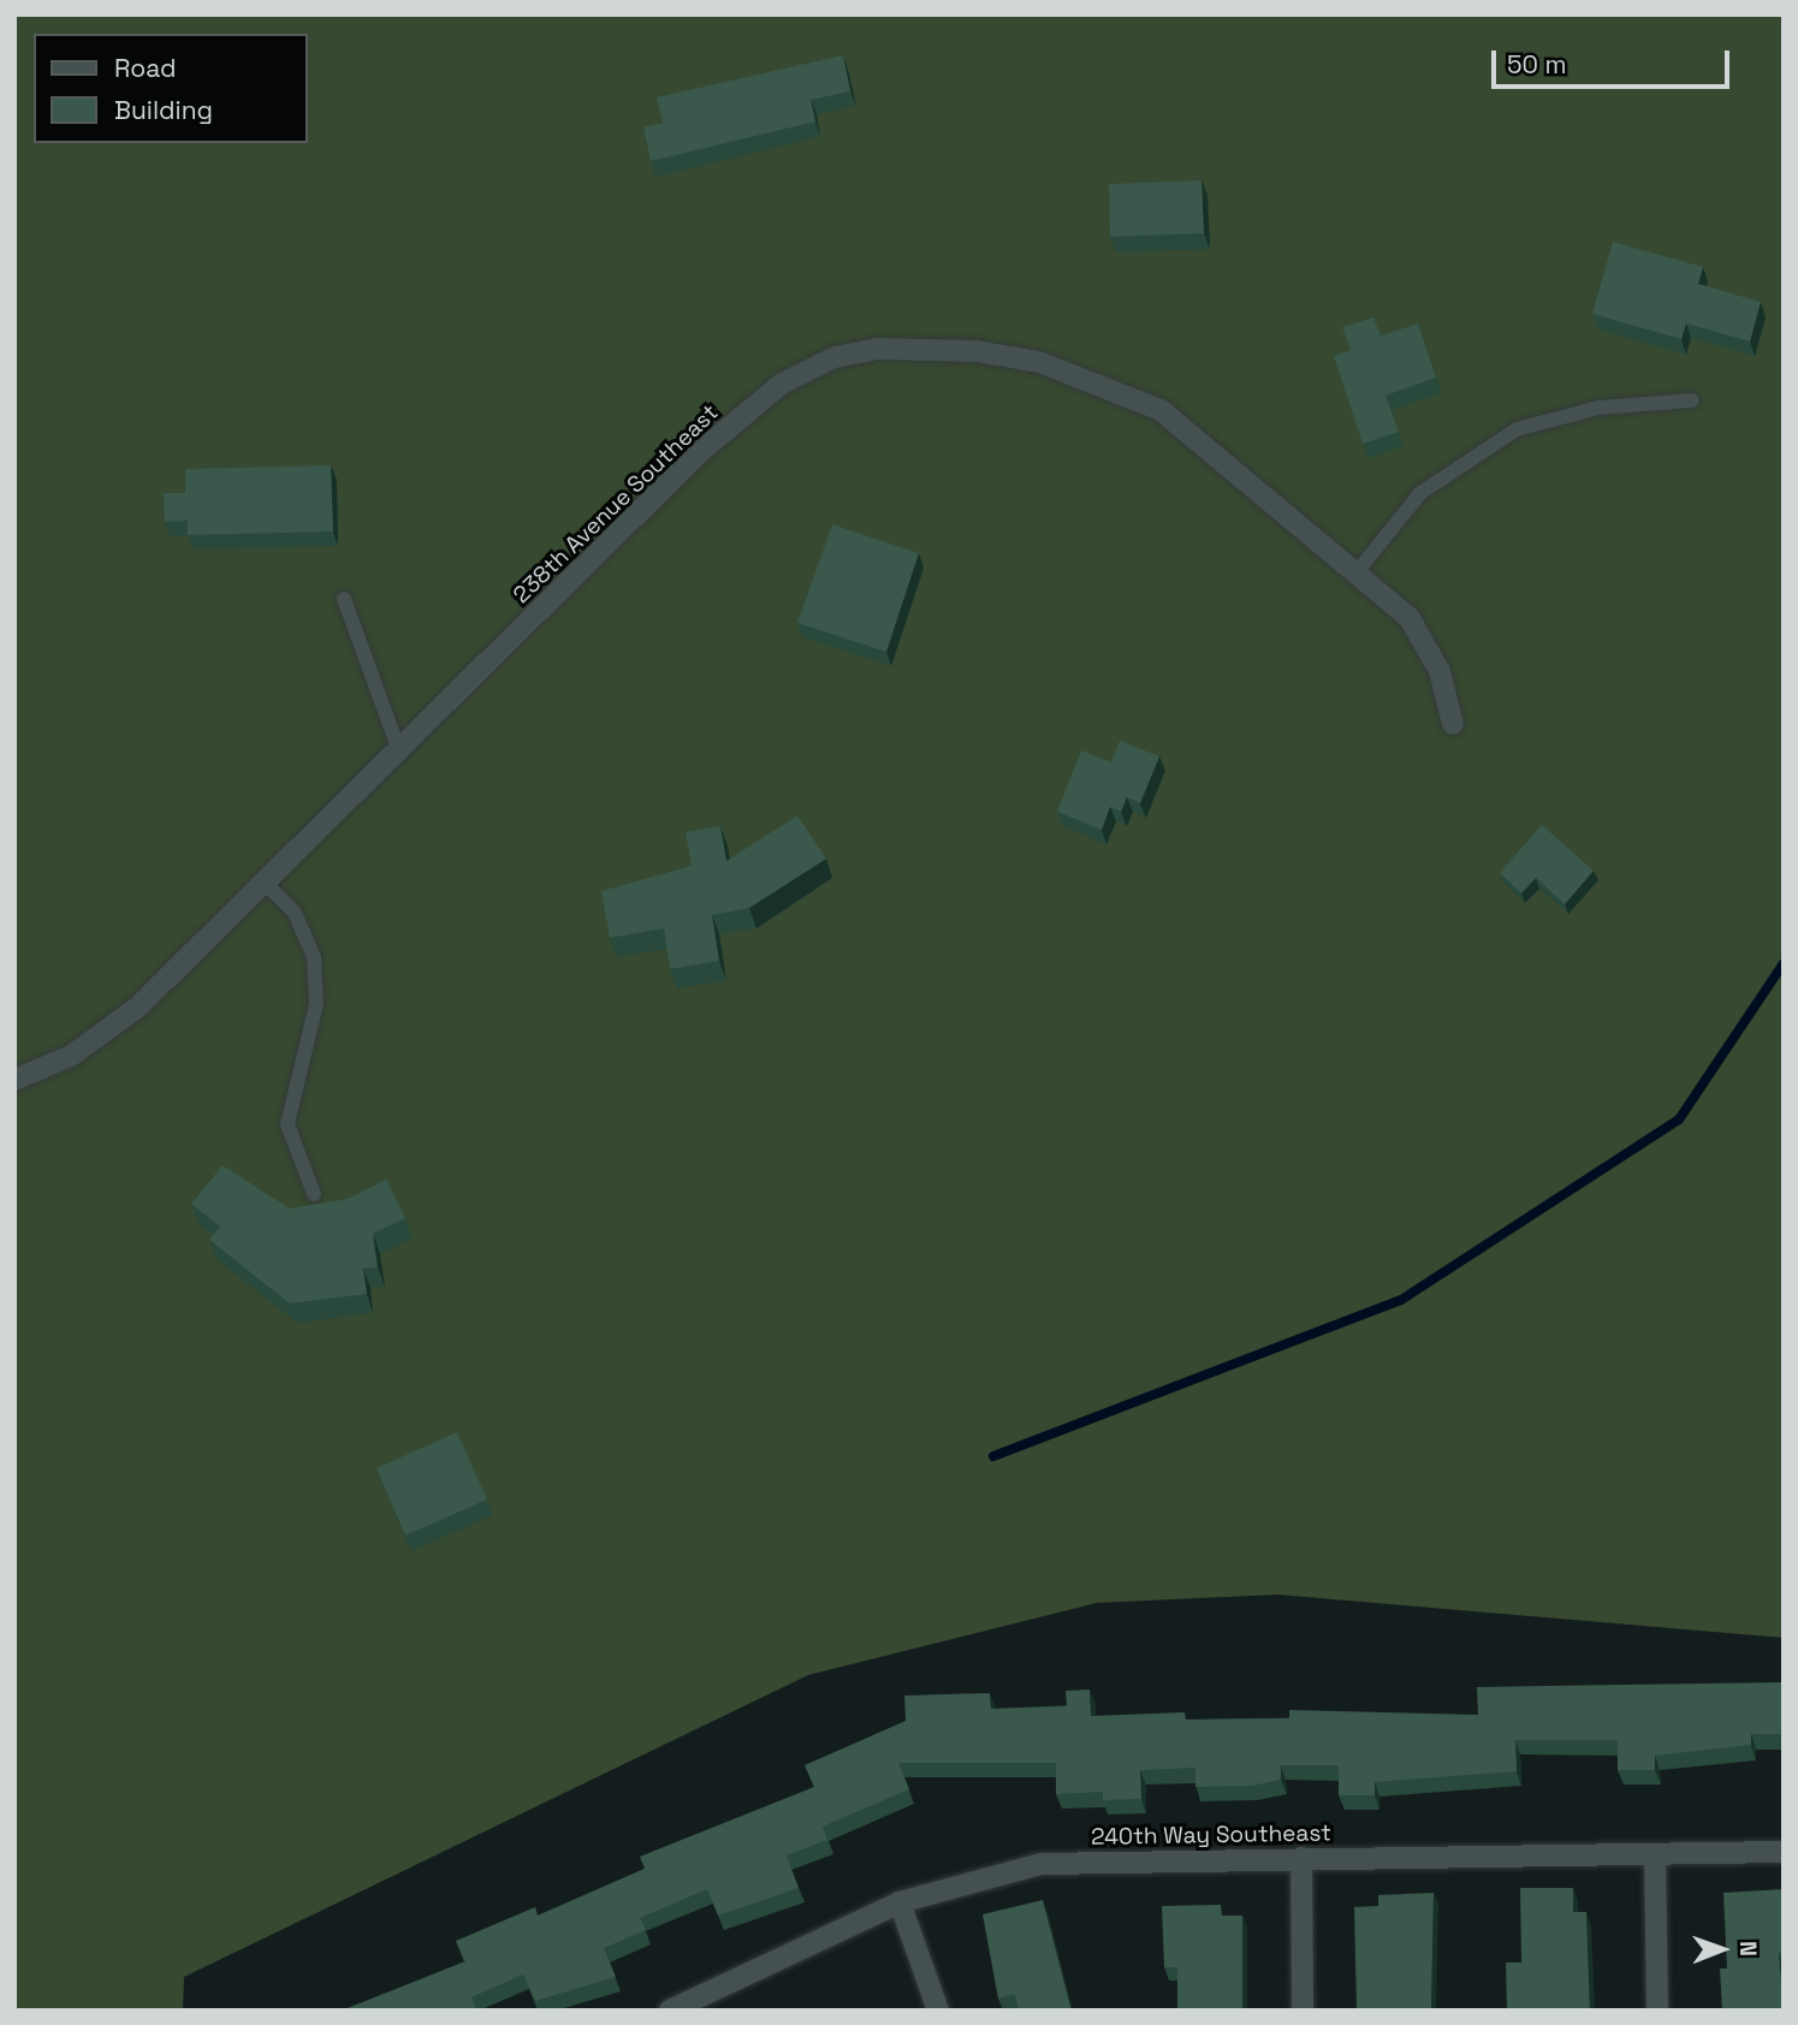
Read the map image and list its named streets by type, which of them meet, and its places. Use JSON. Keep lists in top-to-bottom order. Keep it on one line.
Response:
{"streets":{"street":["238th Avenue Southeast","240th Way Southeast"]},"legend":["Road","Building"],"scale_bar":"50 m","north":"right"}
